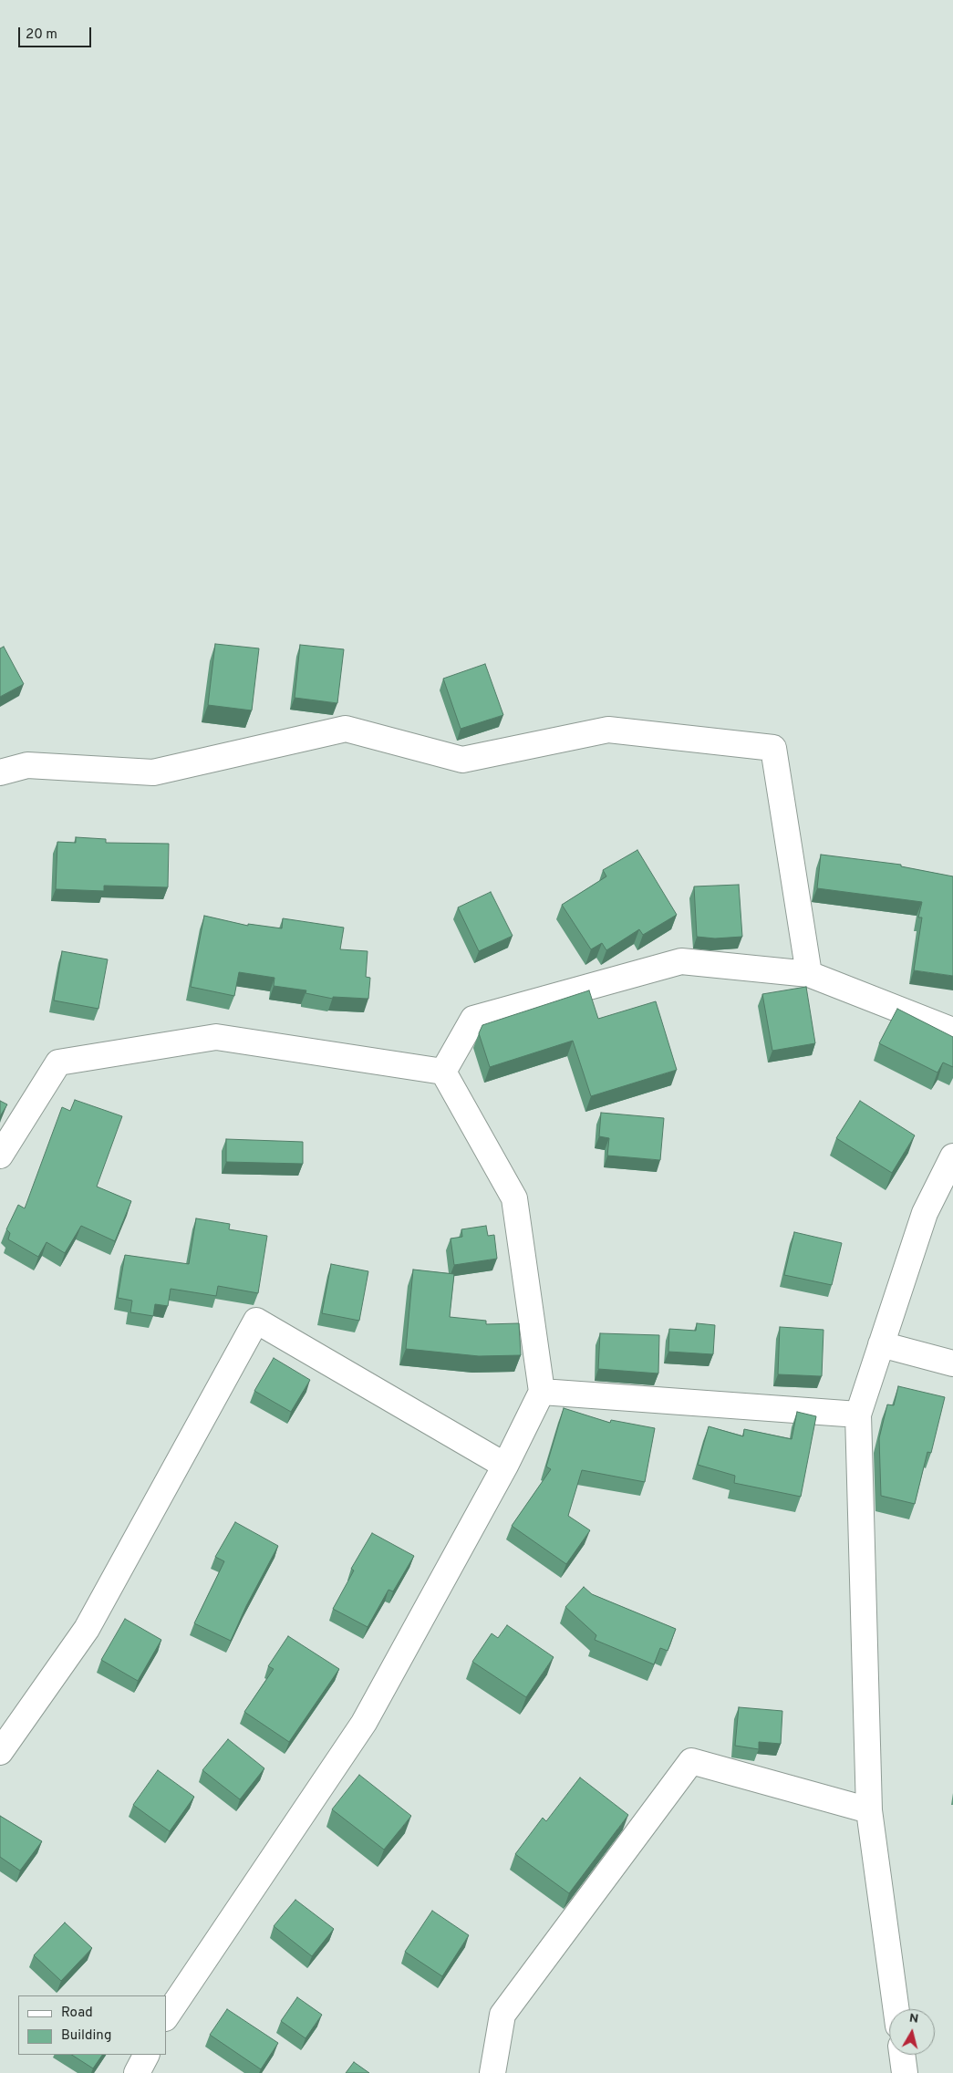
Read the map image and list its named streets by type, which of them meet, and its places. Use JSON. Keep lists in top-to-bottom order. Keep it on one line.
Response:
{"legend":["Road","Building"],"scale_bar":"20 m","north":"top"}
